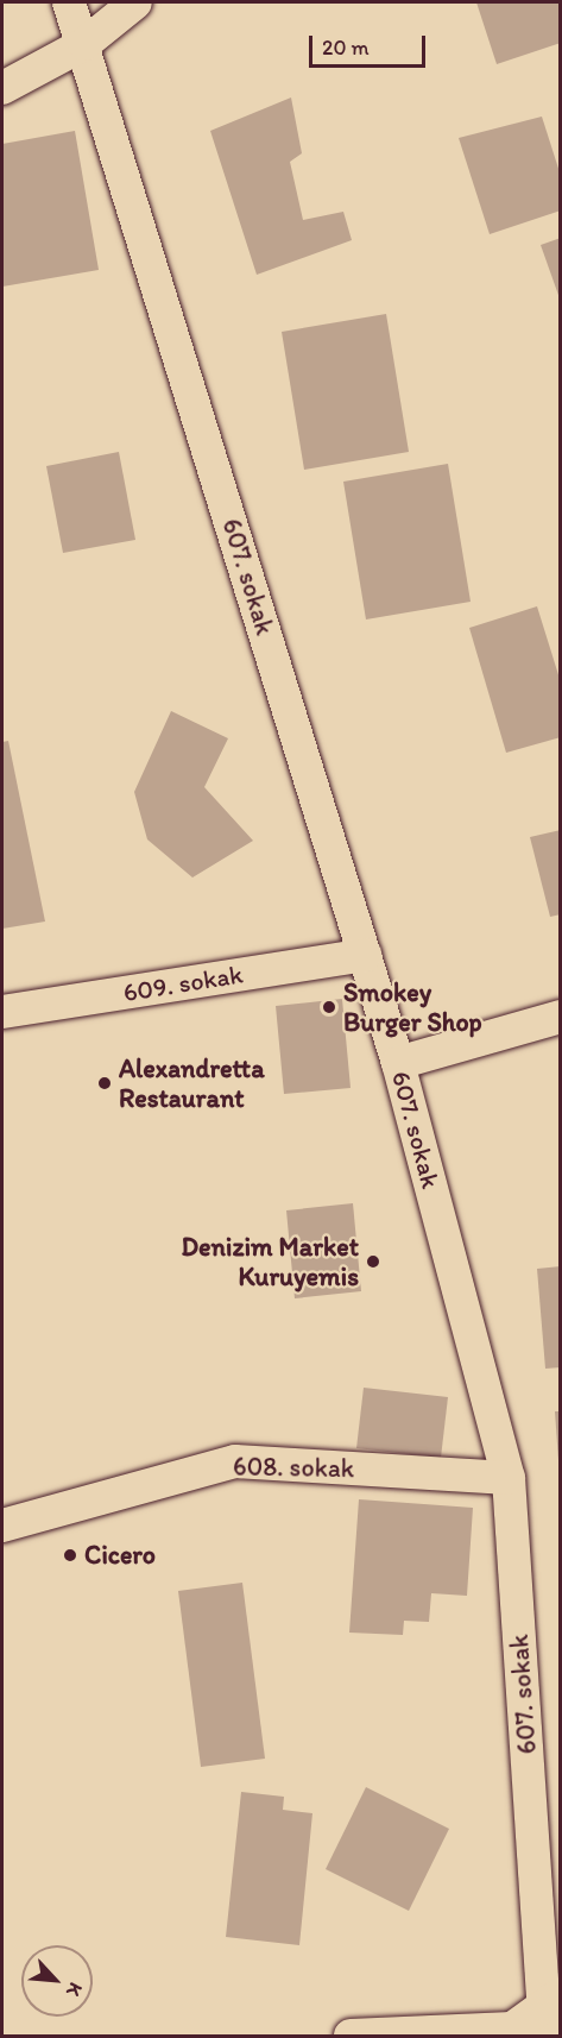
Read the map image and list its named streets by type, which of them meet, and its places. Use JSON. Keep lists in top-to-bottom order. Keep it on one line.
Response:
{"streets":{"street":["607. sokak","609. sokak","608. sokak"]},"crossings":[["607. sokak","609. sokak"],["607. sokak","608. sokak"]],"places":["Smokey Burger Shop","Alexandretta Restaurant","Denizim Market Kuruyemis","Cicero"],"scale_bar":"20 m","north":"bottom right"}
